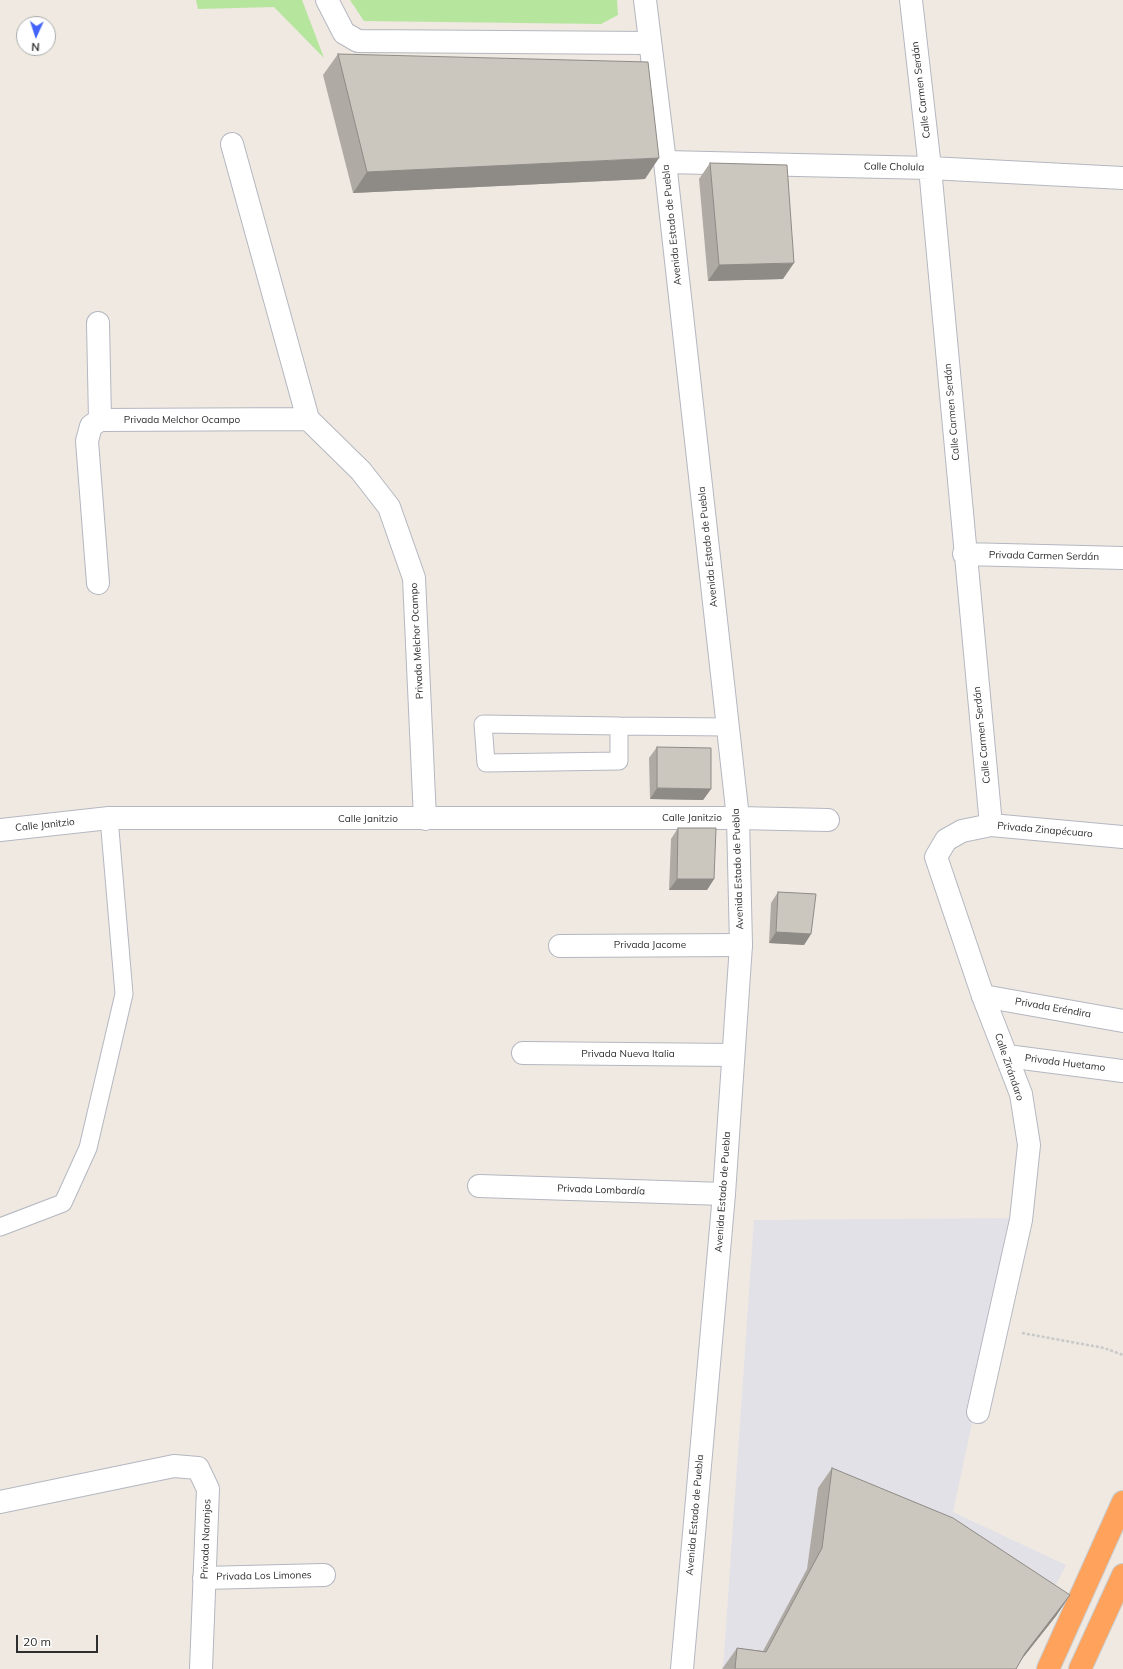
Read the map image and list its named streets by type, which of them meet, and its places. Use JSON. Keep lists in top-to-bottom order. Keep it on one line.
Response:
{"streets":{"street":["Calle Carmen Serdán","Calle Cholula","Avenida Estado de Puebla","Privada Melchor Ocampo","Privada Carmen Serdán","Calle Janitzio","Privada Zinapécuaro","Privada Jacome","Privada Eréndira","Privada Nueva Italia","Privada Huetamo","Calle Zirándaro","Privada Lombardía","Privada Naranjos","Privada Los Limones"]},"crossings":[["Calle Carmen Serdán","Calle Cholula"],["Calle Carmen Serdán","Privada Carmen Serdán"],["Calle Carmen Serdán","Privada Zinapécuaro"],["Calle Cholula","Avenida Estado de Puebla"],["Avenida Estado de Puebla","Calle Janitzio"],["Avenida Estado de Puebla","Privada Jacome"],["Avenida Estado de Puebla","Privada Nueva Italia"],["Avenida Estado de Puebla","Privada Lombardía"],["Privada Melchor Ocampo","Calle Janitzio"],["Privada Zinapécuaro","Calle Zirándaro"],["Privada Eréndira","Calle Zirándaro"],["Privada Huetamo","Calle Zirándaro"],["Privada Naranjos","Privada Los Limones"]],"scale_bar":"20 m","north":"bottom"}
